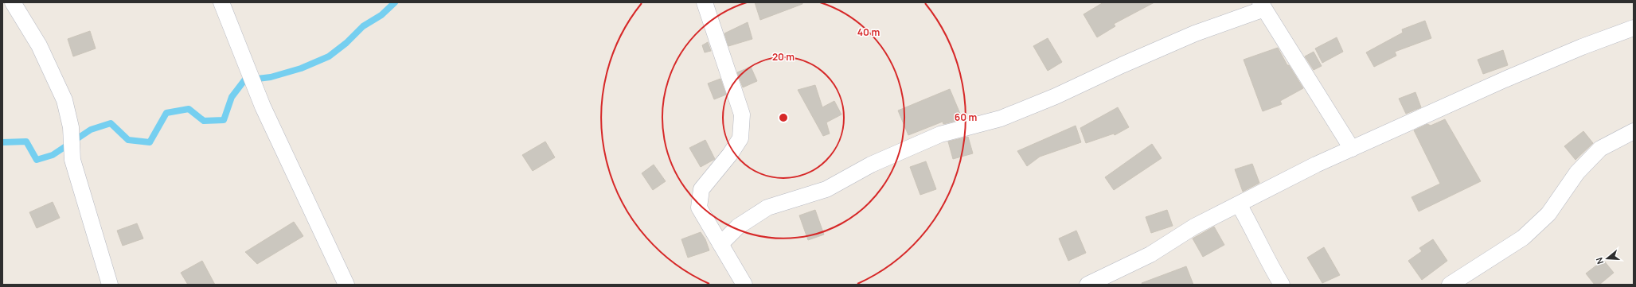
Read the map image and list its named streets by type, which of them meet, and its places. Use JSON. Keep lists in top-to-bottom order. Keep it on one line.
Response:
{"north":"left","rings":["40 m","20 m","60 m"]}
